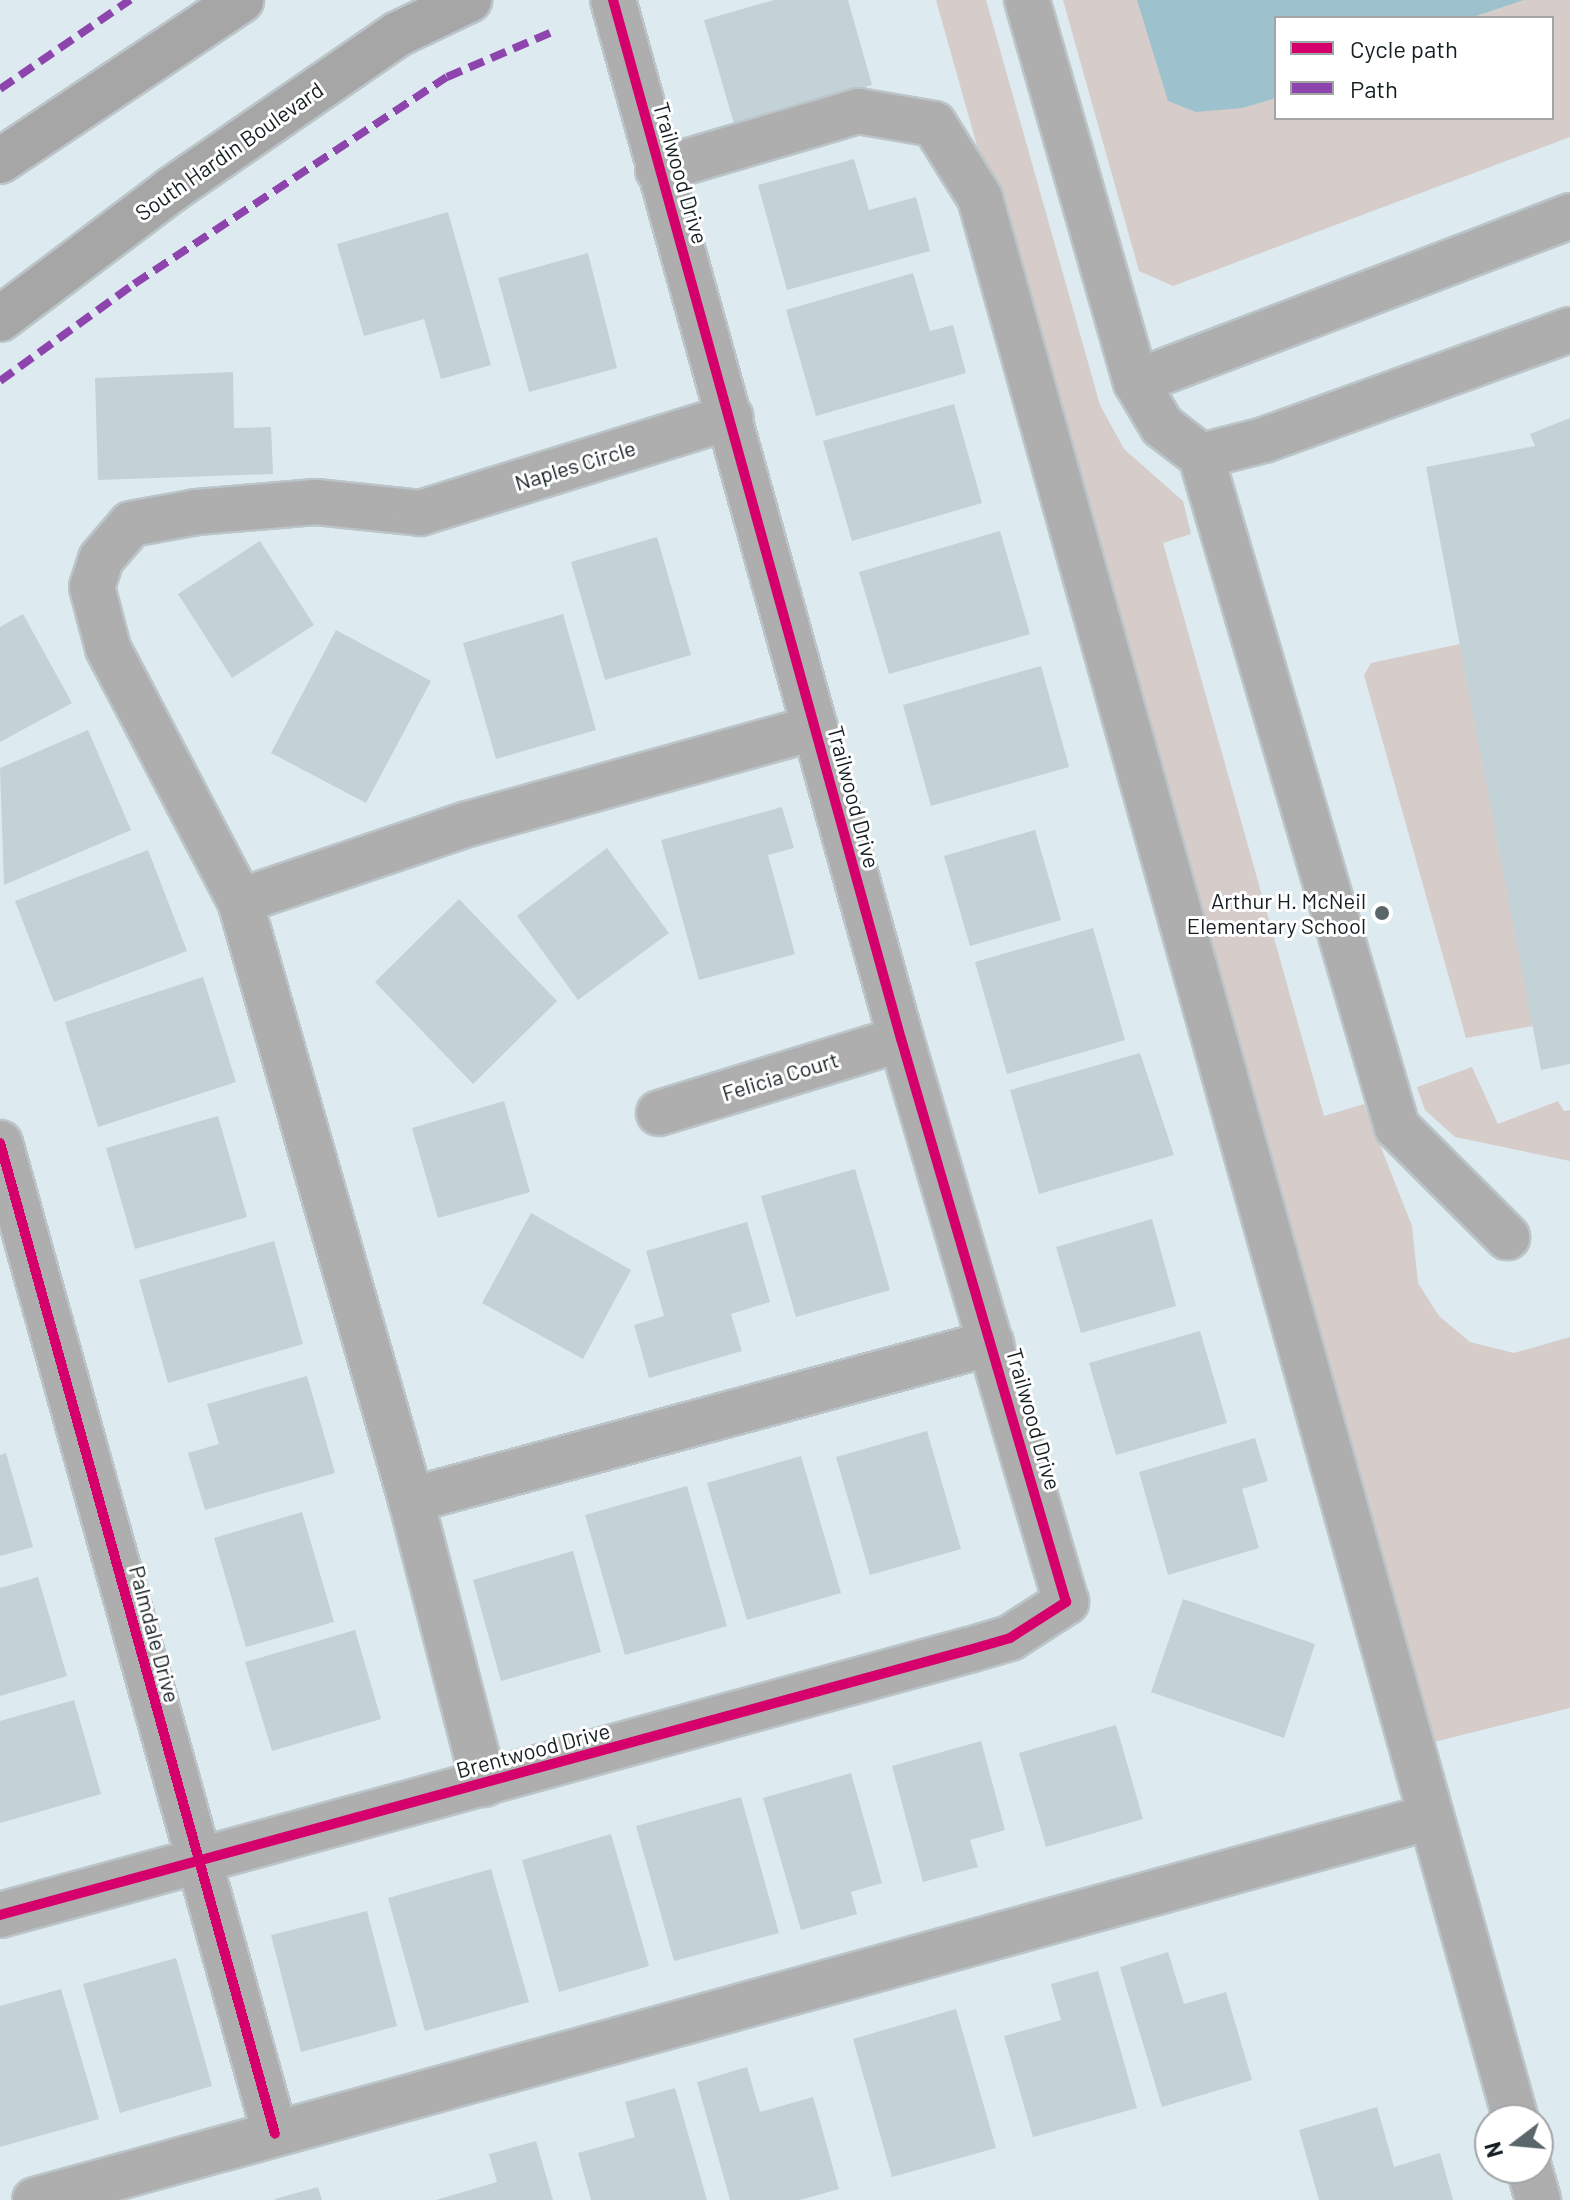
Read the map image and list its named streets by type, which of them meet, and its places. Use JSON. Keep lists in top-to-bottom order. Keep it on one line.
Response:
{"streets":{"main road":["South Hardin Boulevard"],"street":["Trailwood Drive","Naples Circle","Felicia Court","Palmdale Drive","Brentwood Drive"]},"crossings":[["Trailwood Drive","Naples Circle"],["Trailwood Drive","Felicia Court"],["Trailwood Drive","Brentwood Drive"],["Palmdale Drive","Brentwood Drive"]],"places":["Arthur H. McNeil Elementary School"],"legend":["Cycle path","Path"],"north":"left"}
